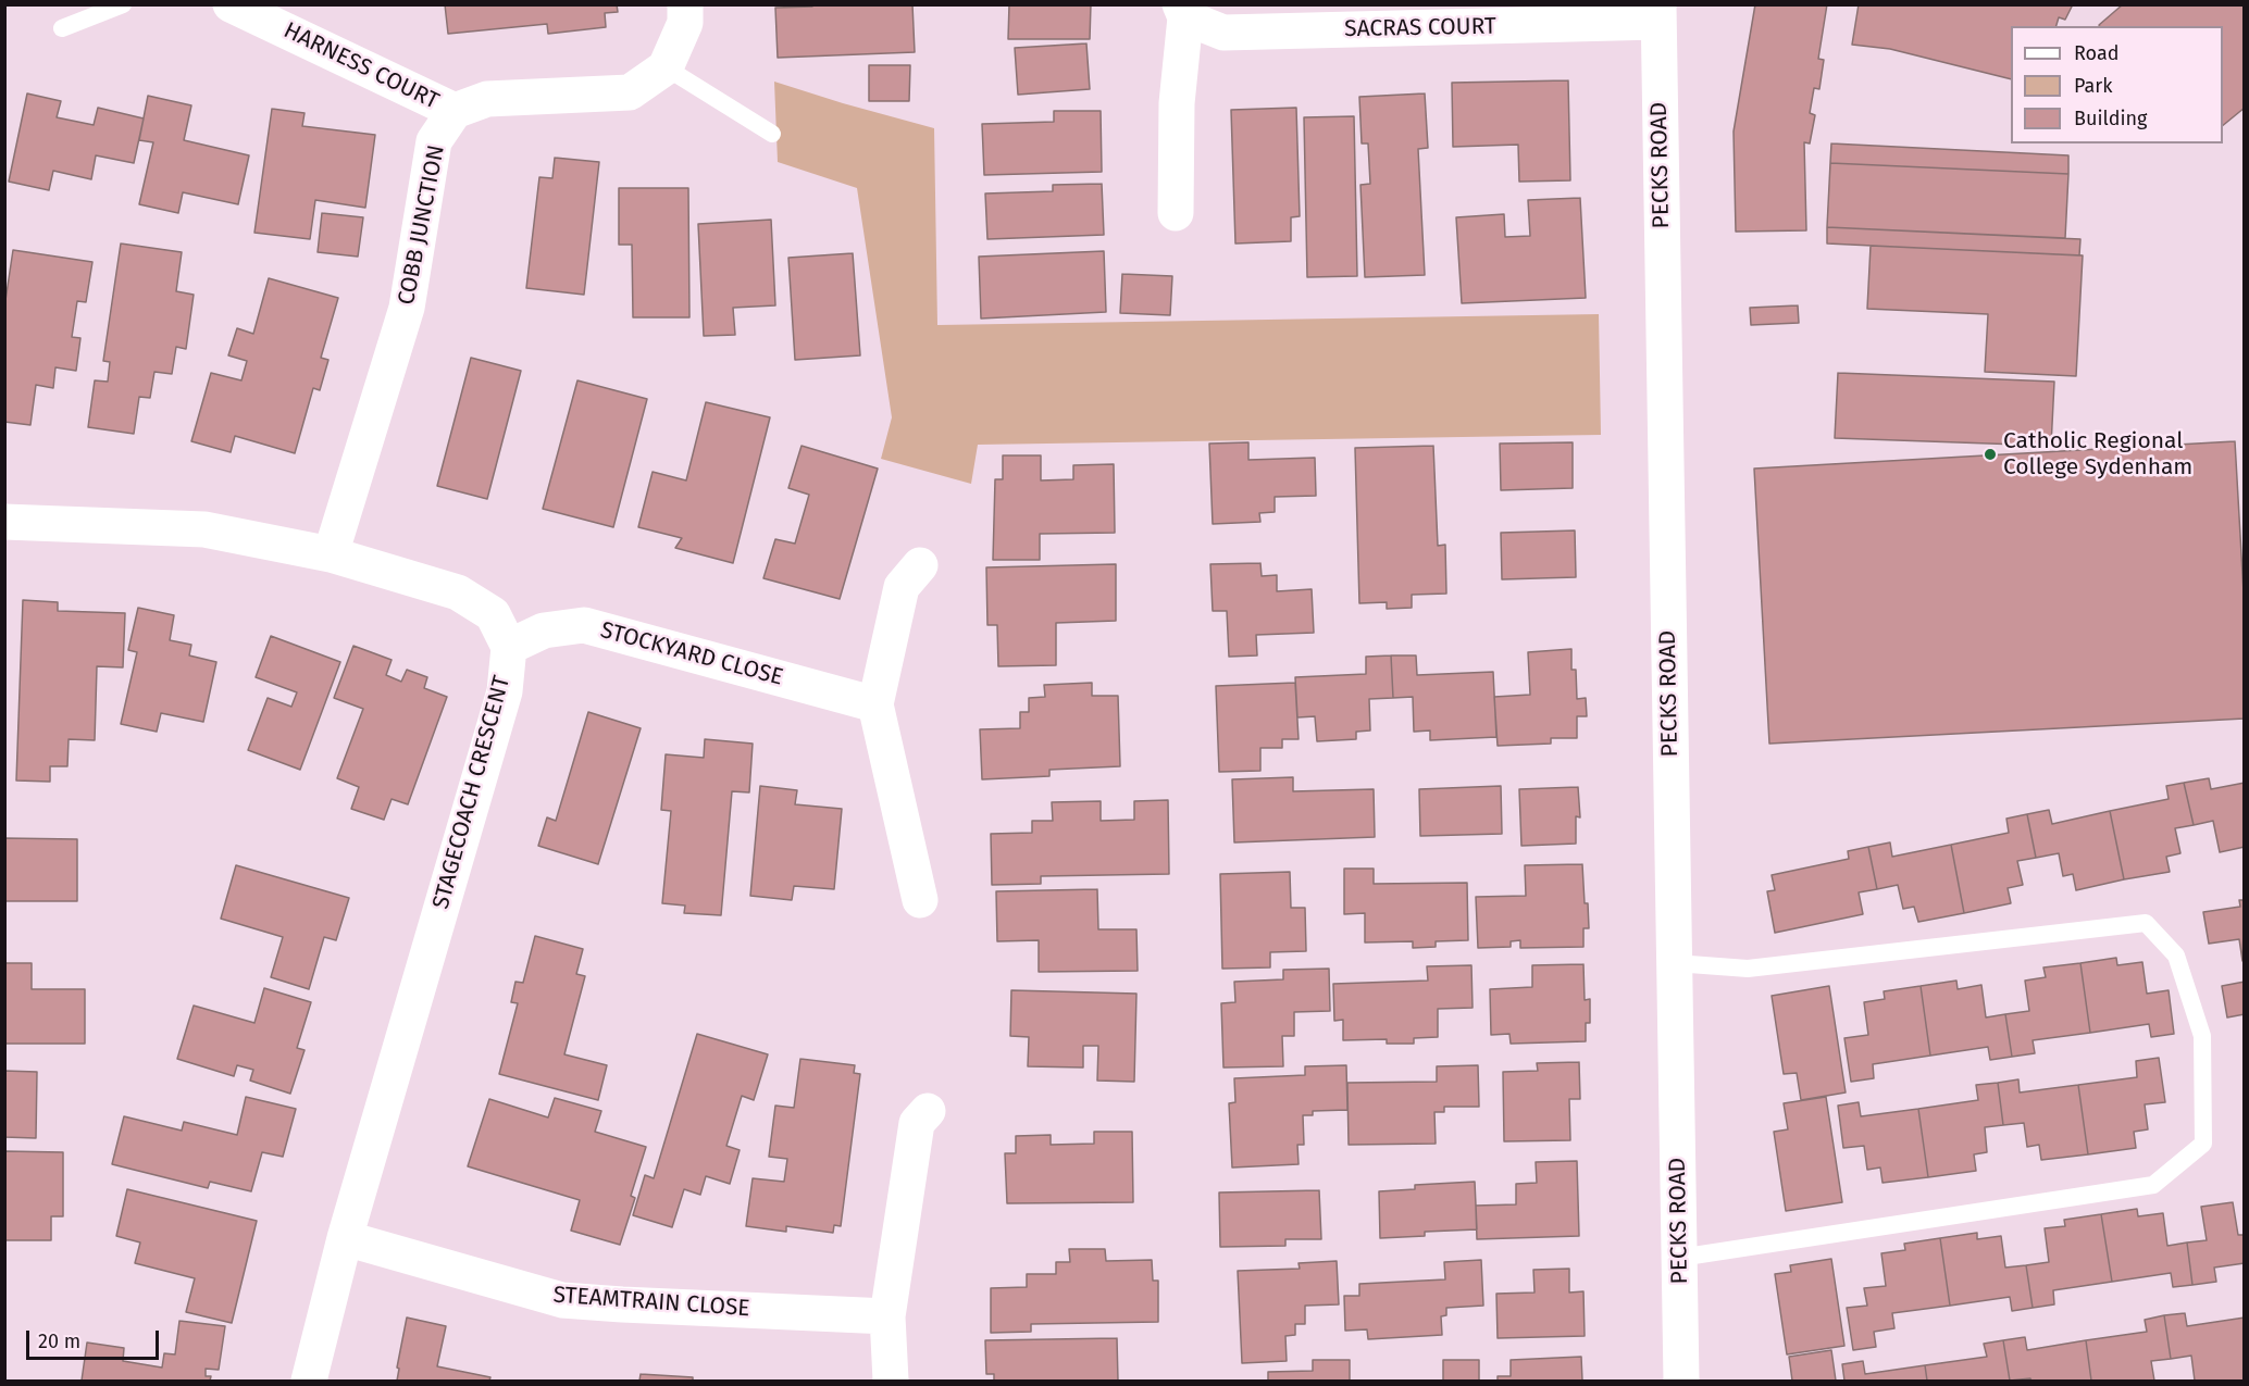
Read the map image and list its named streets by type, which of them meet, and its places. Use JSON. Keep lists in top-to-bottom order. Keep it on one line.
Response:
{"streets":{"street":["SACRAS COURT","HARNESS COURT","PECKS ROAD","COBB JUNCTION","STOCKYARD CLOSE","STAGECOACH CRESCENT","STEAMTRAIN CLOSE"]},"crossings":[["SACRAS COURT","PECKS ROAD"],["HARNESS COURT","COBB JUNCTION"],["COBB JUNCTION","STAGECOACH CRESCENT"],["STOCKYARD CLOSE","STAGECOACH CRESCENT"],["STAGECOACH CRESCENT","STEAMTRAIN CLOSE"]],"places":["Catholic Regional College Sydenham"],"legend":["Road","Park","Building"],"scale_bar":"20 m"}
